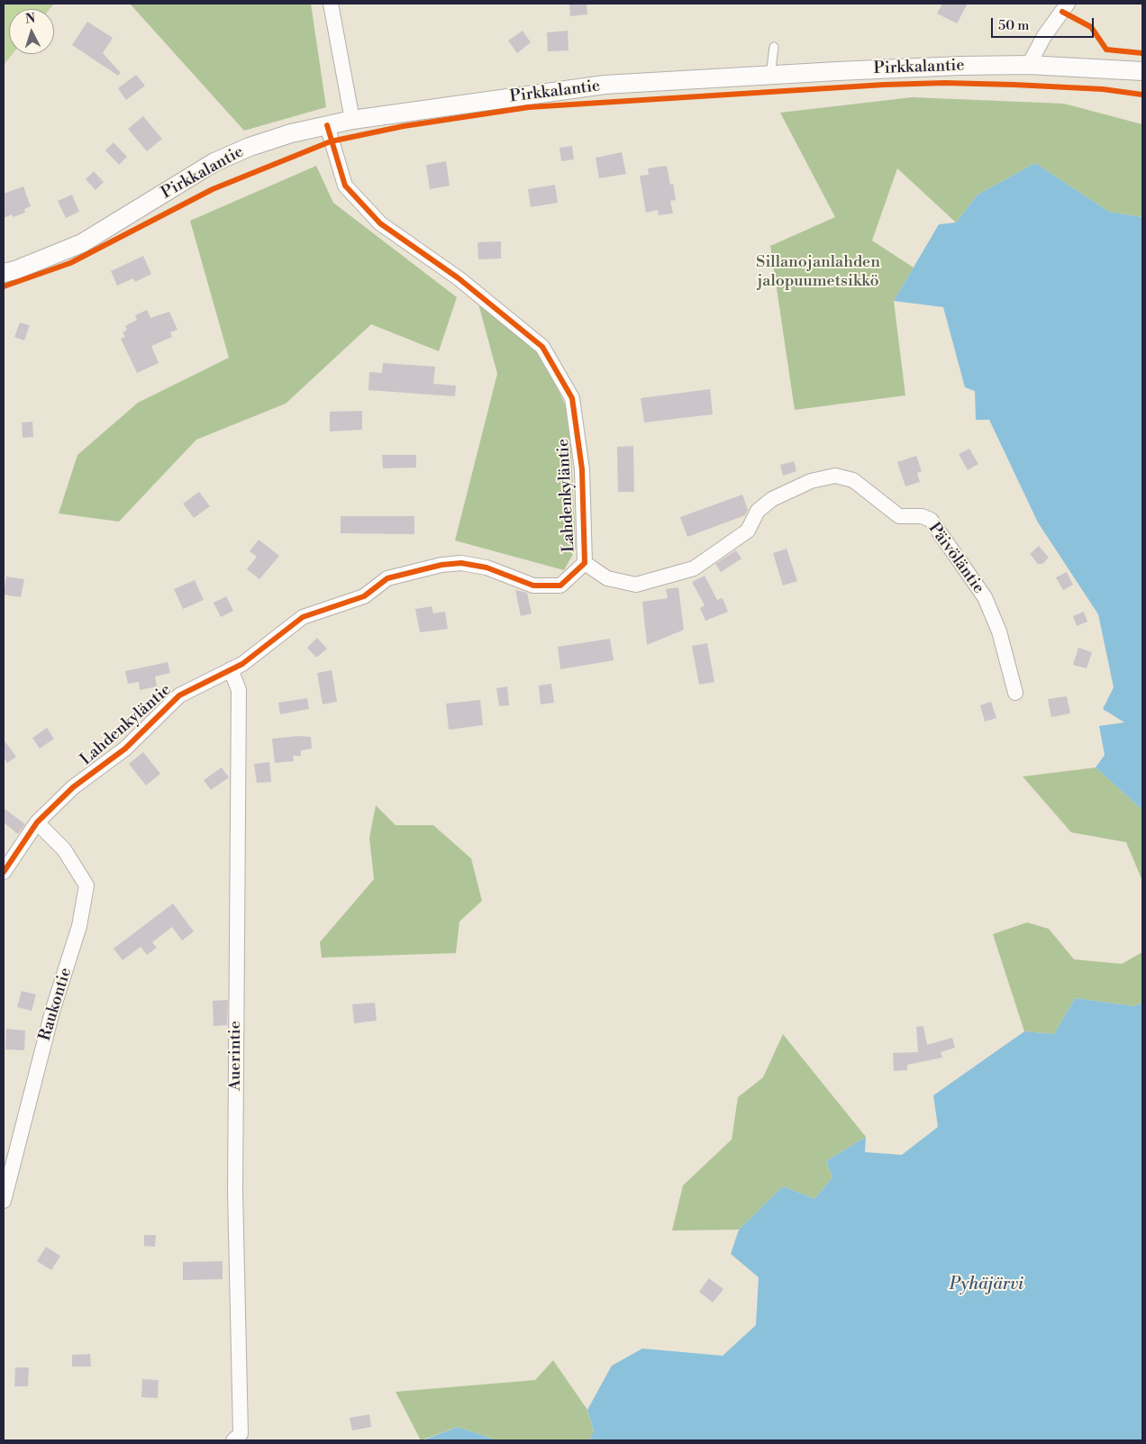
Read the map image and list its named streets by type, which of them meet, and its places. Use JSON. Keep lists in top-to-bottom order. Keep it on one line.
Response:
{"streets":{"street":["Pirkkalantie","Lahdenkyläntie","Päivöläntie","Raukontie","Auerintie"]},"crossings":[["Pirkkalantie","Lahdenkyläntie"],["Lahdenkyläntie","Päivöläntie"],["Lahdenkyläntie","Raukontie"],["Lahdenkyläntie","Auerintie"]],"water":["Pyhäjärvi"],"parks":["Sillanojanlahden jalopuumetsikkö"],"scale_bar":"50 m","north":"top"}
